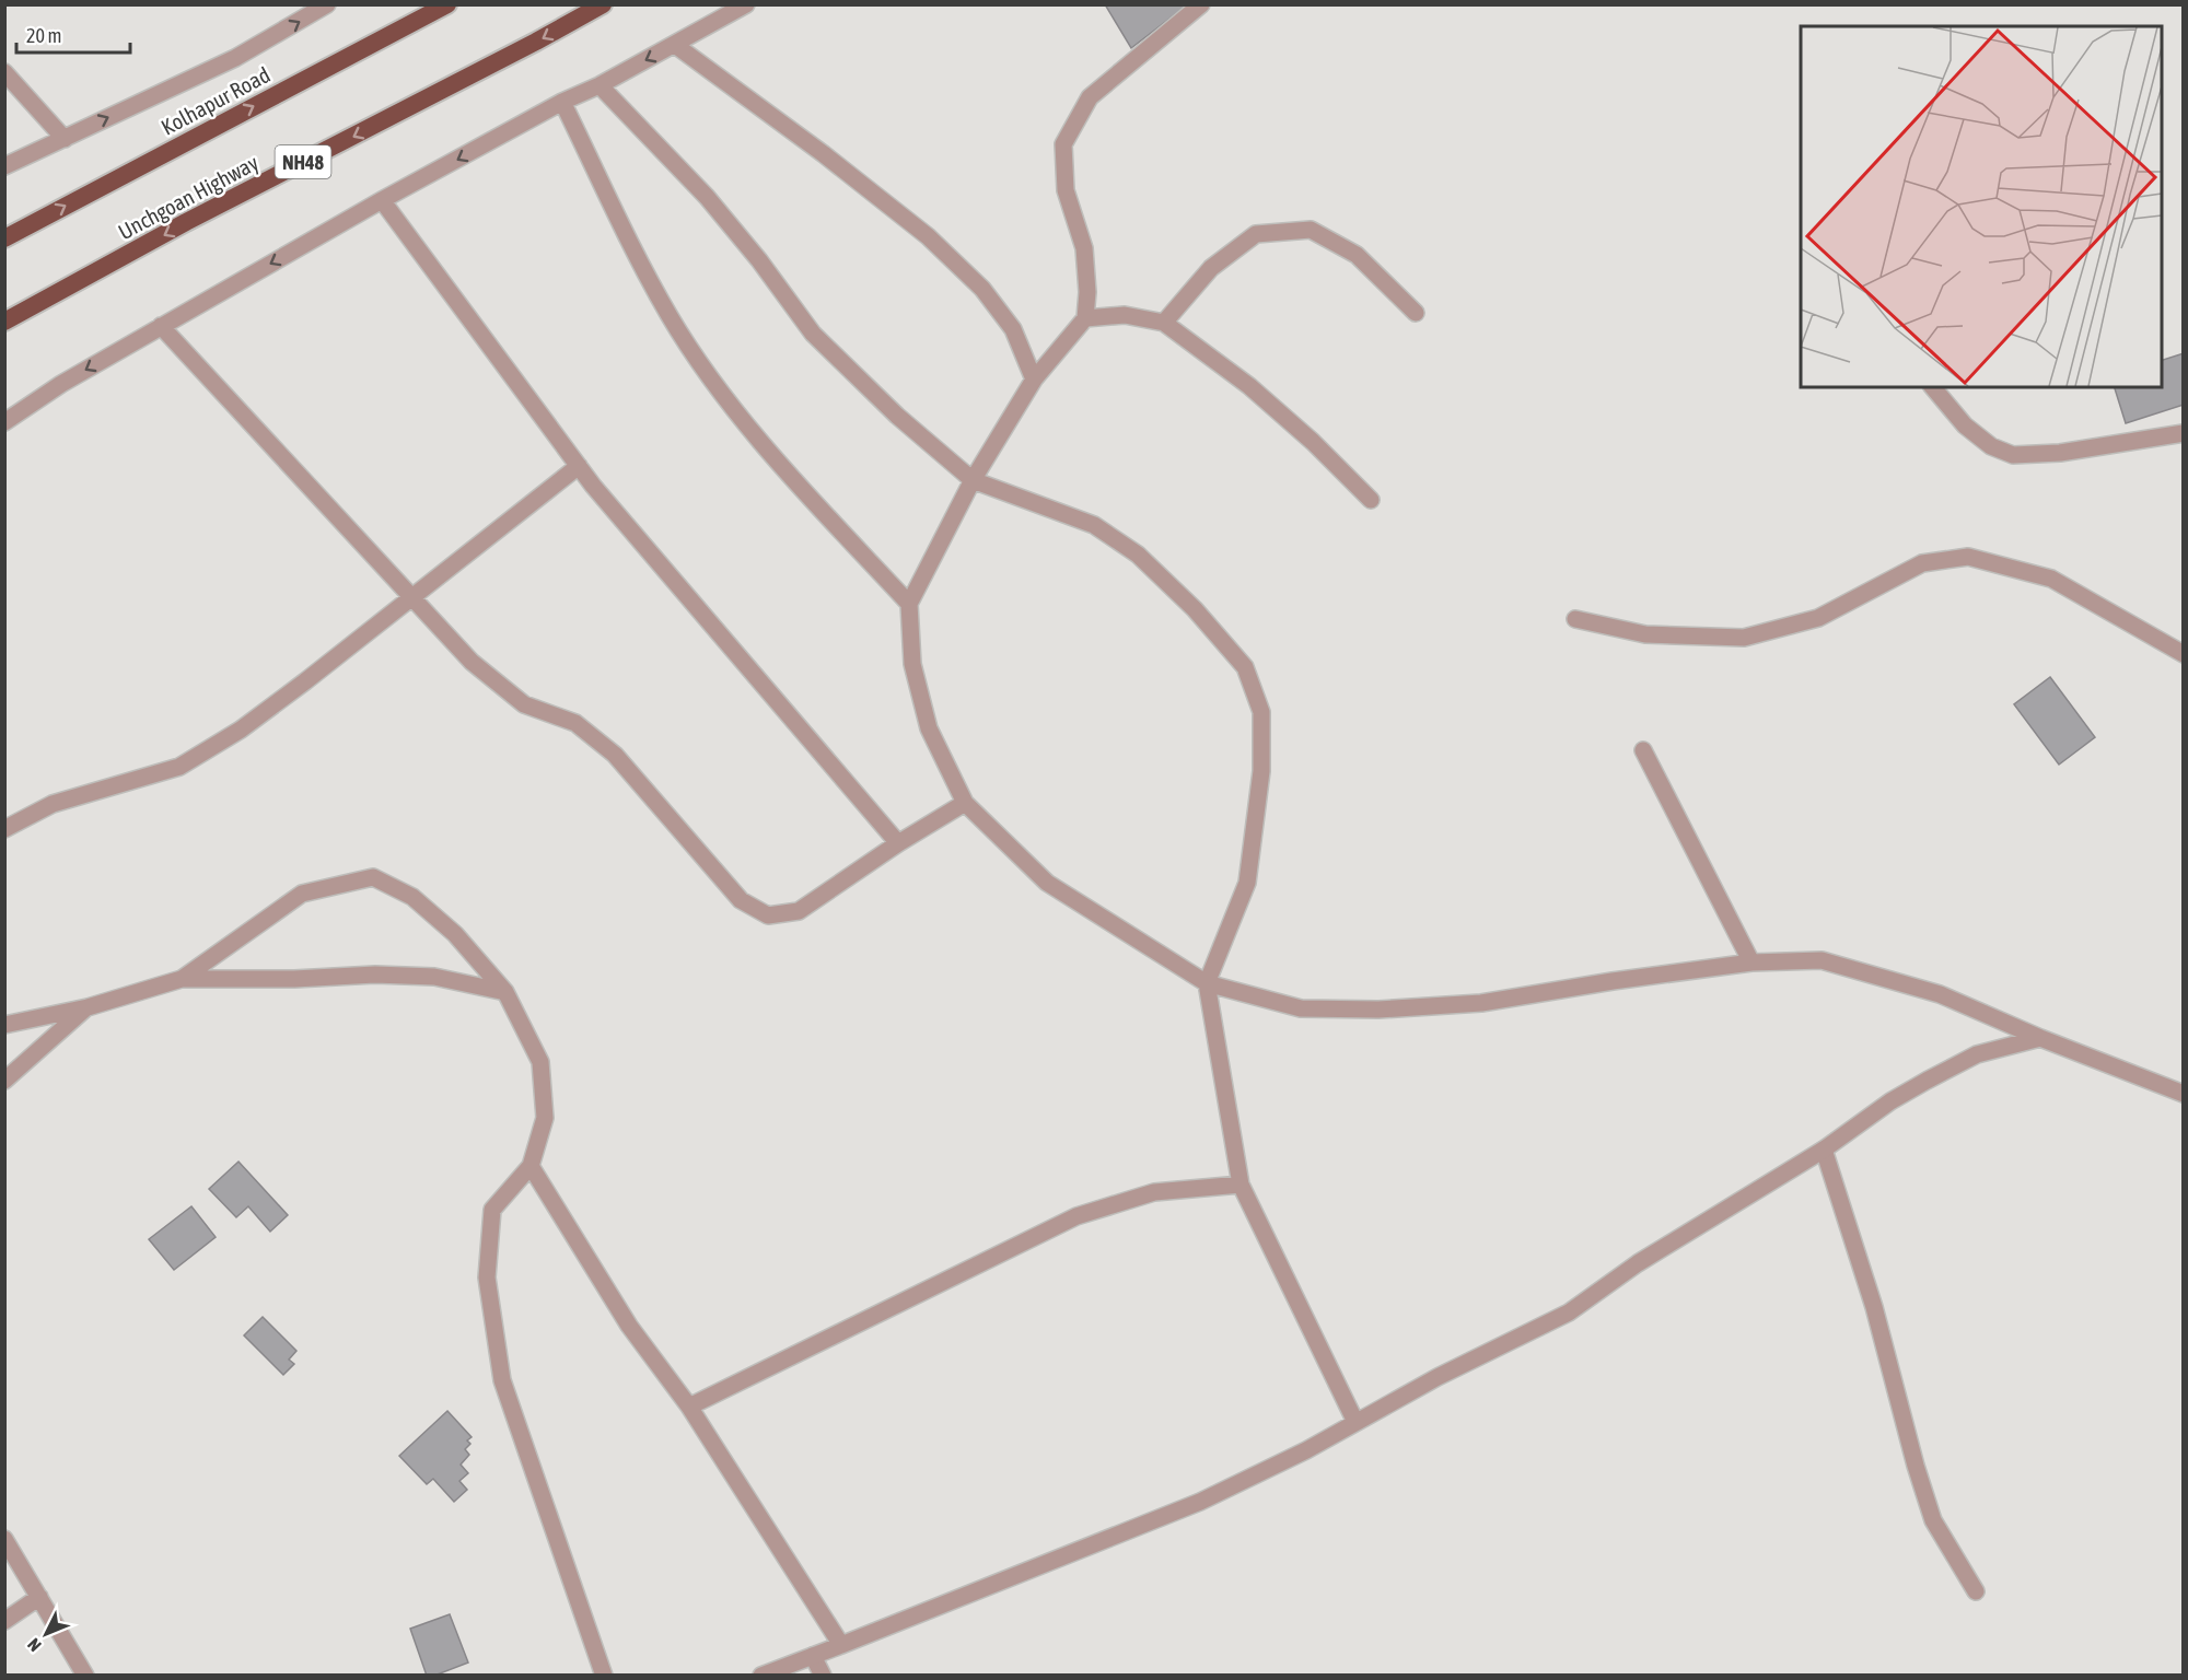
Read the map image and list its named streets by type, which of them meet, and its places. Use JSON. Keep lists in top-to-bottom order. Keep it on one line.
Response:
{"streets":{"highway":["Kolhapur Road","NH48","Unchgoan Highway"]},"one_way":["Kolhapur Road","Unchgoan Highway"],"scale_bar":"20 m","north":"bottom left"}
